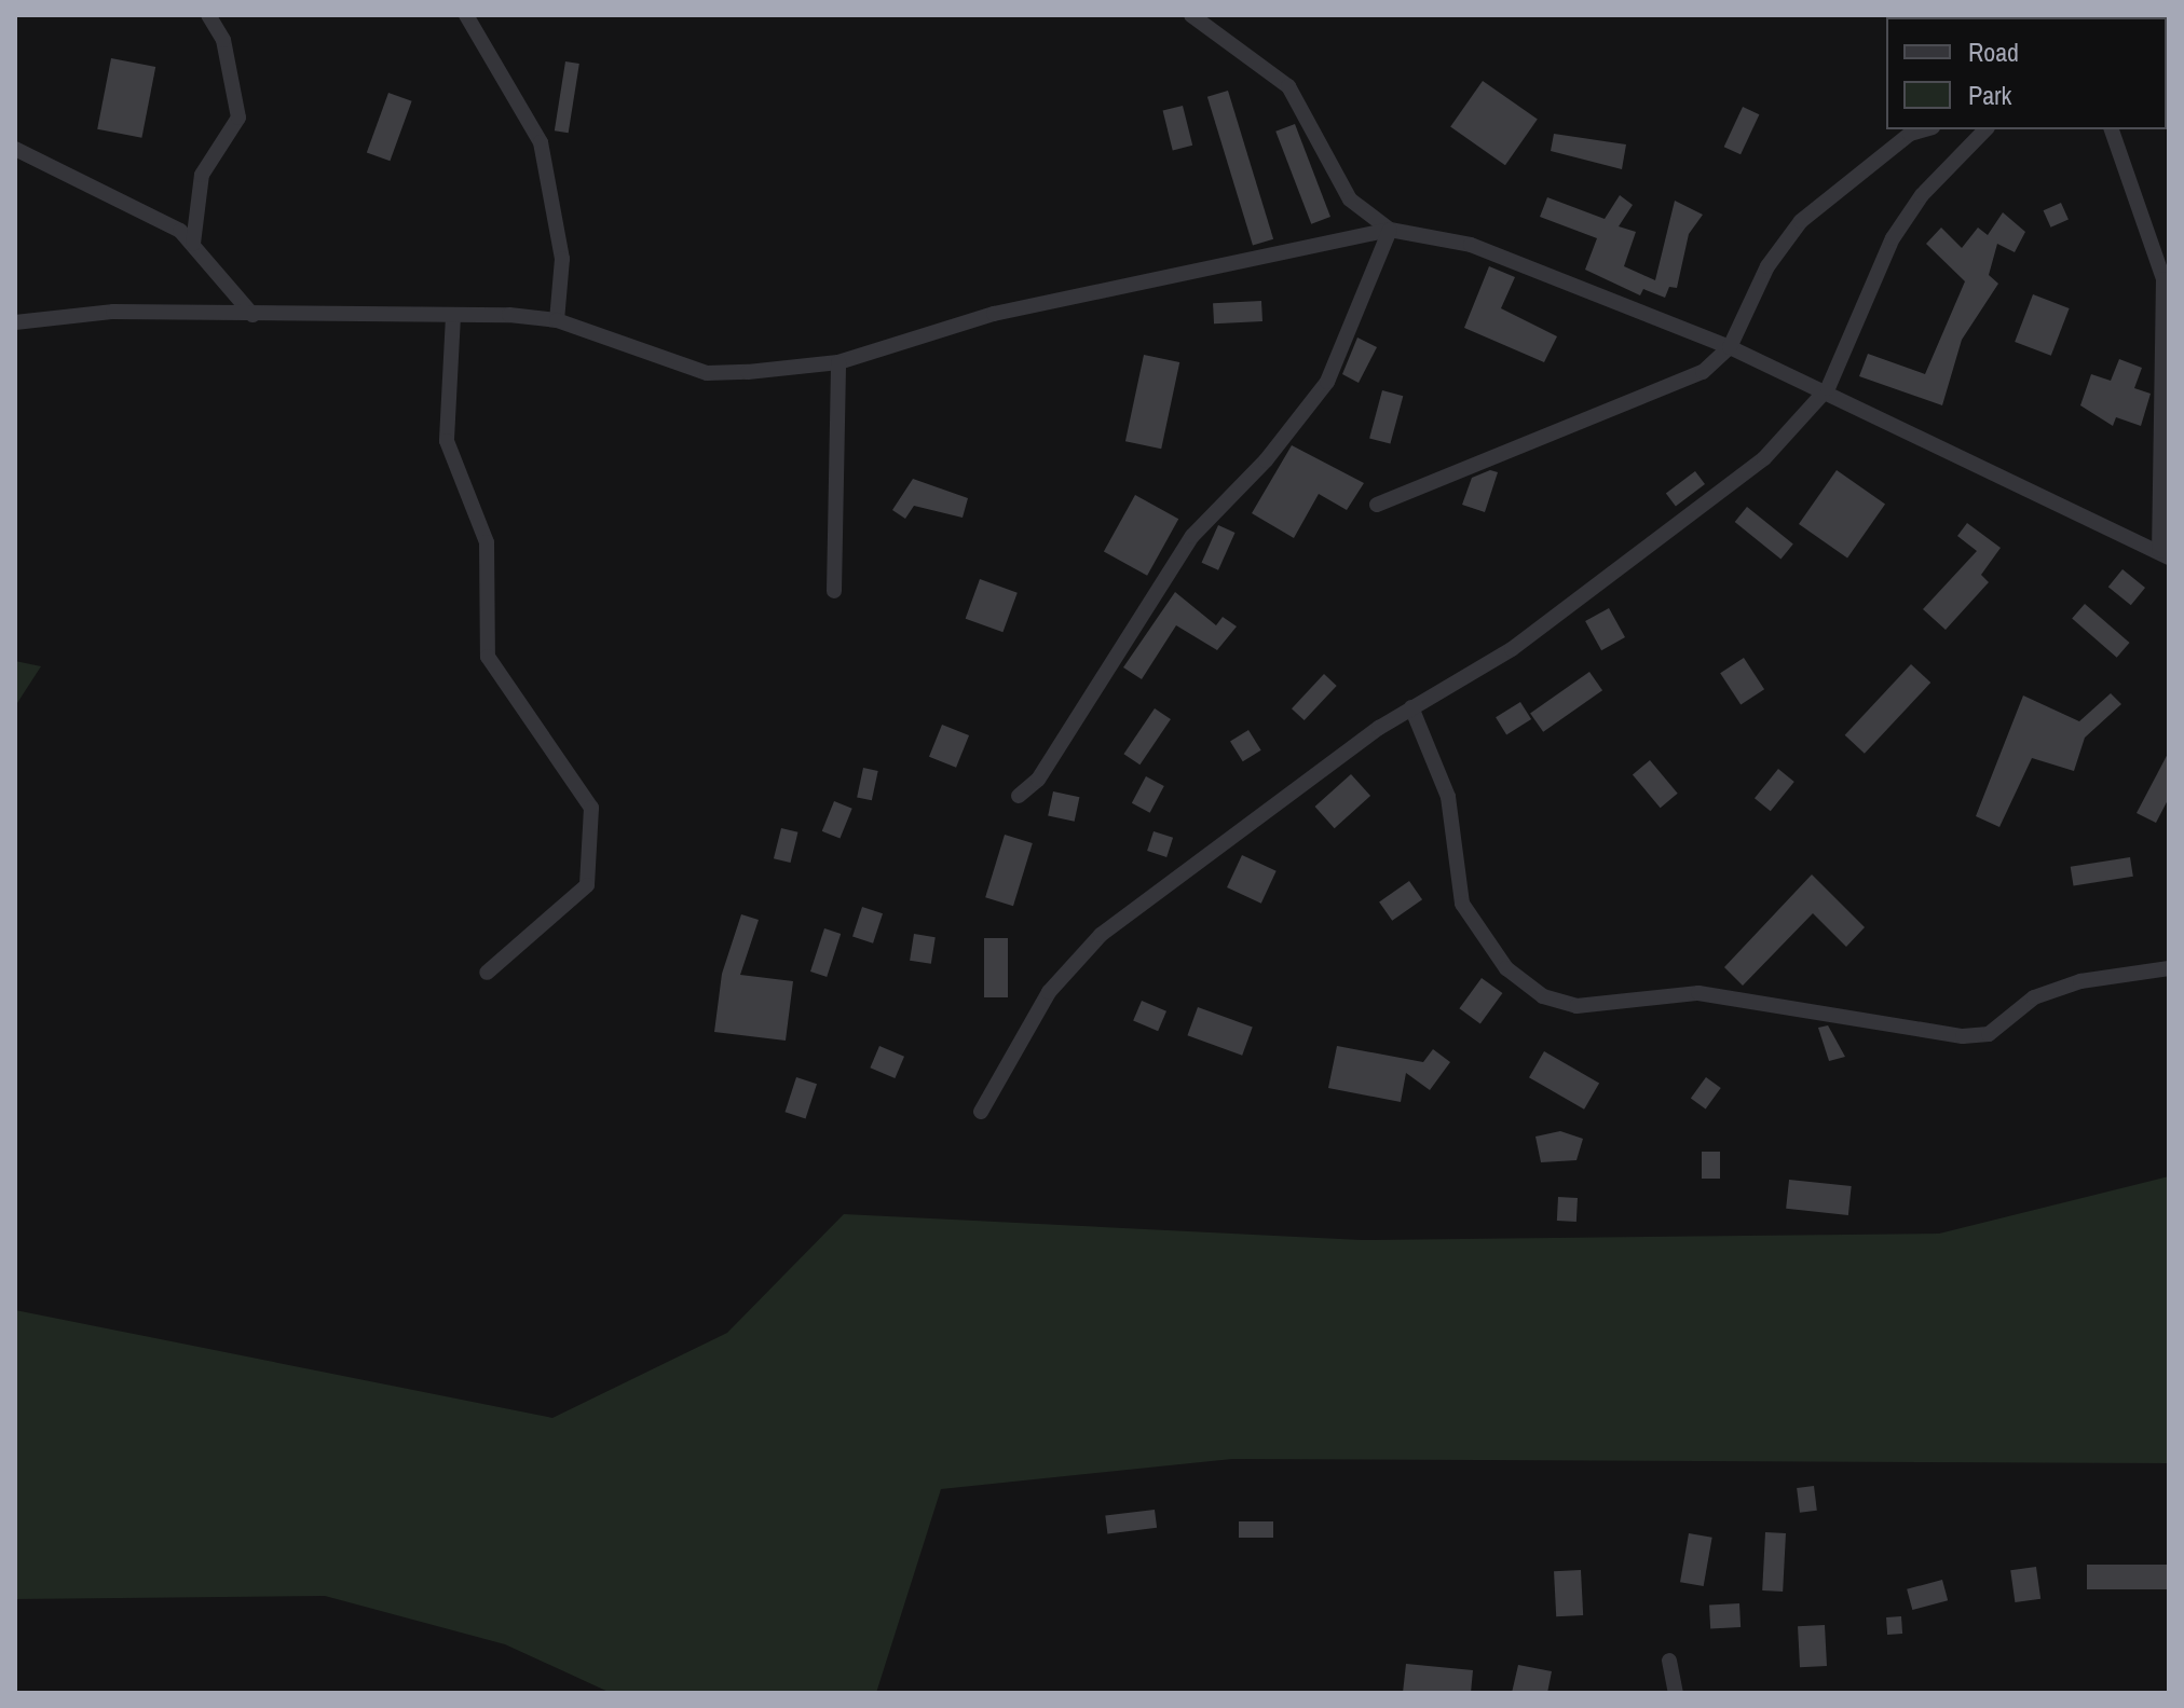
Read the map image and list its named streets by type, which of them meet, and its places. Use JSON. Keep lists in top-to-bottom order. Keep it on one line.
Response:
{"legend":["Road","Park"]}
